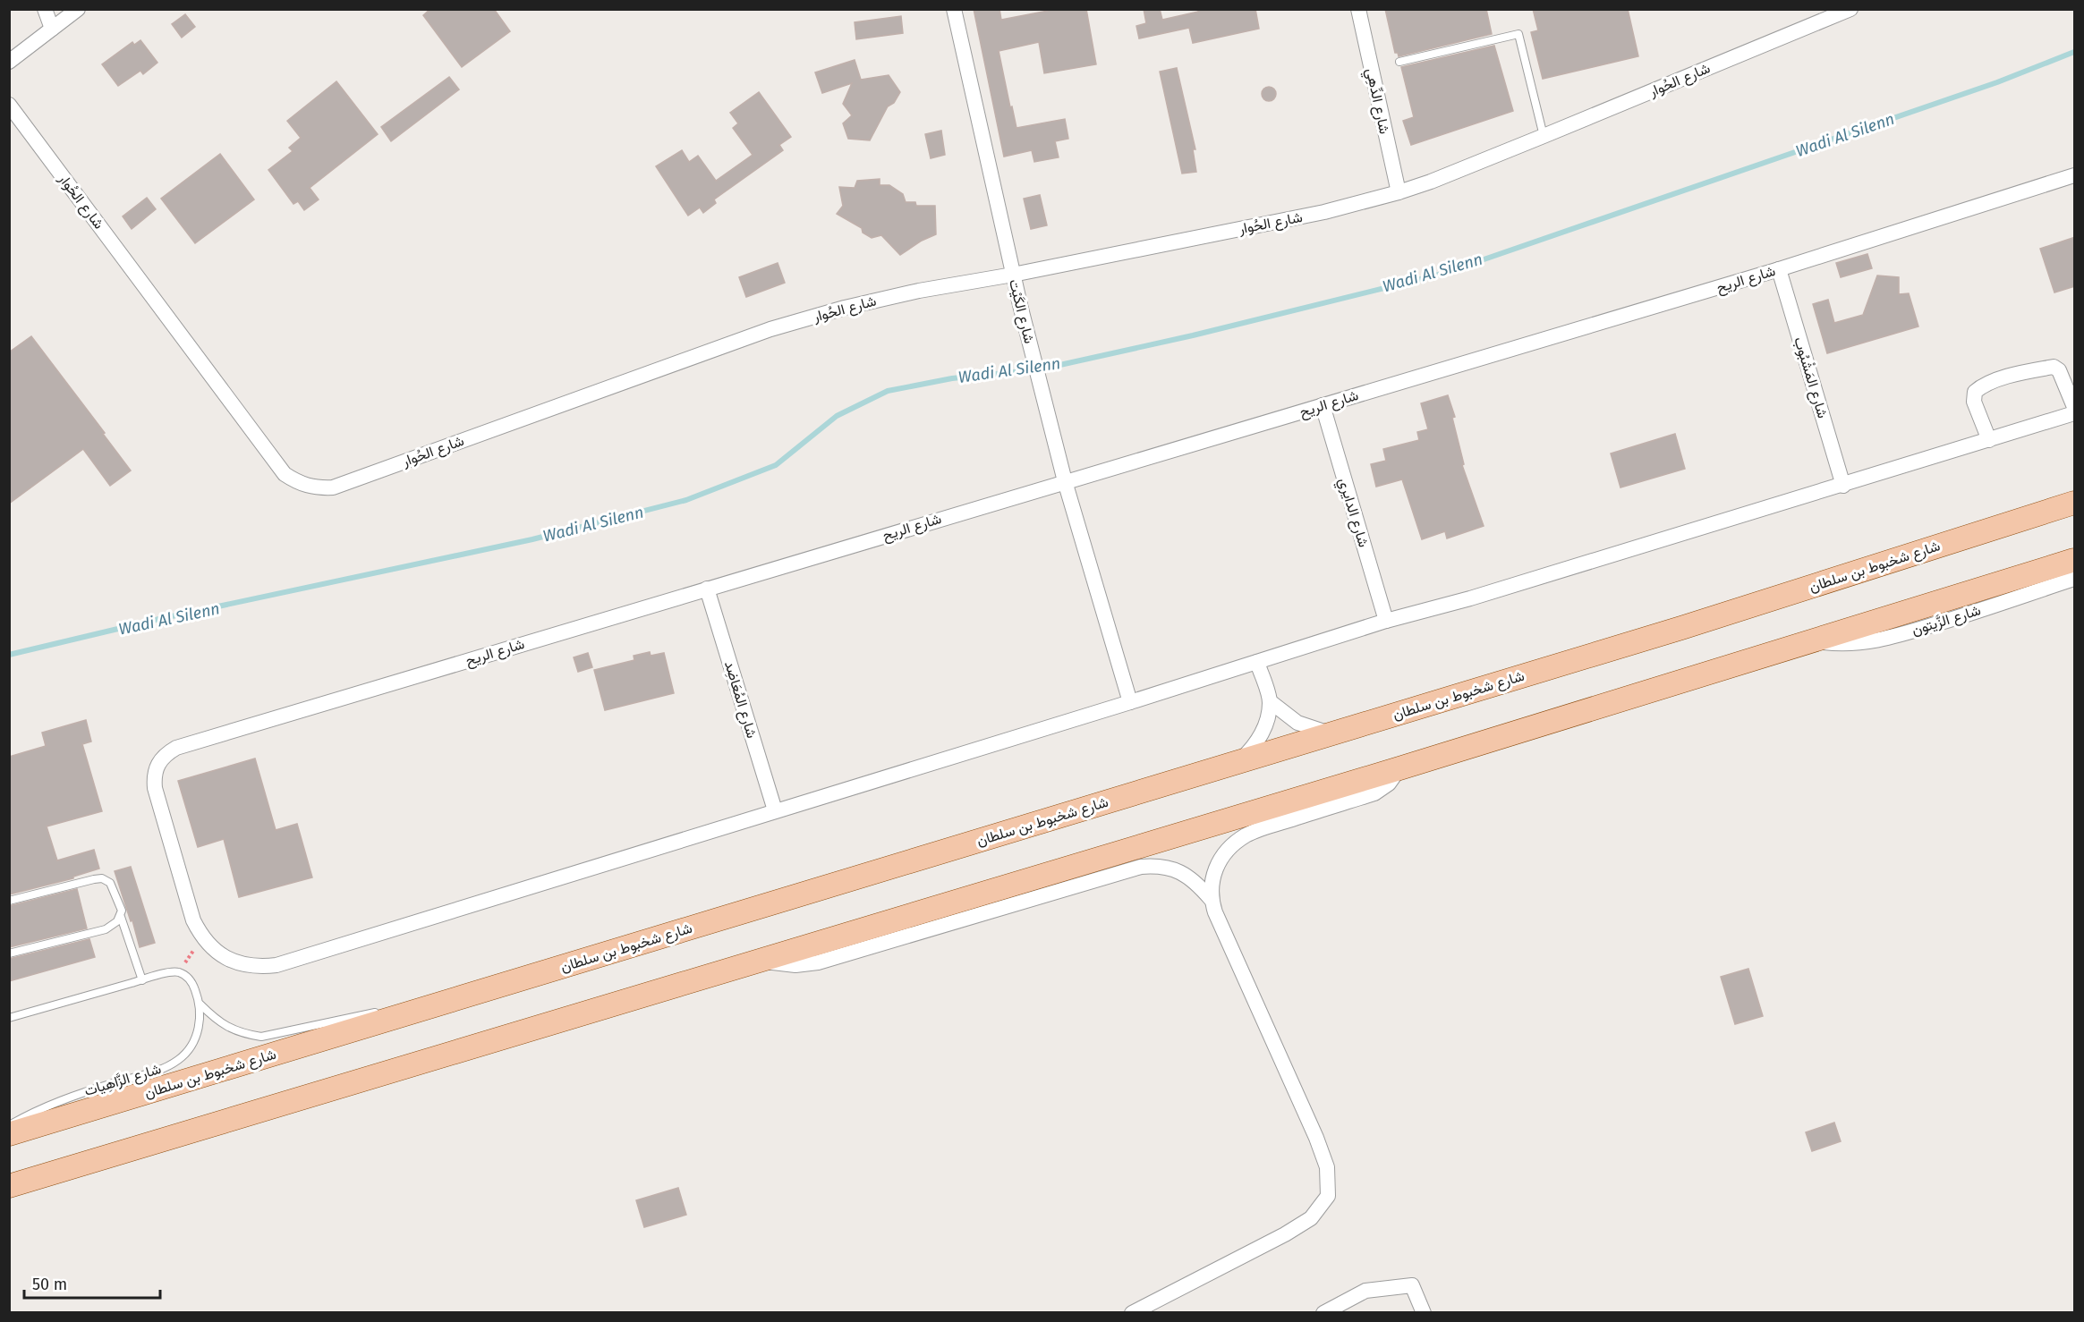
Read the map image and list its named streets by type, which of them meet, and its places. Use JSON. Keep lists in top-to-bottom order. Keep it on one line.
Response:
{"streets":{"main road":["شارع شخبوط بن سلطان"],"street":["شارع الحُوار","شارع الدِّهِي","شارع الريح","شارع الكَيْت","شارع المَشْبُوب","شارع الدايري","شارع الزَّيتون","شارع المُعَاضِد"],"lane":["شارع الزَّاهِيات"]},"crossings":[["شارع الحُوار","شارع الدِّهِي"],["شارع الحُوار","شارع الكَيْت"],["شارع الريح","شارع الكَيْت"],["شارع الريح","شارع المَشْبُوب"],["شارع الريح","شارع الدايري"],["شارع الريح","شارع المُعَاضِد"],["شارع شخبوط بن سلطان","شارع الزَّاهِيات"]],"water":["Wadi Al Silenn"],"scale_bar":"50 m"}
